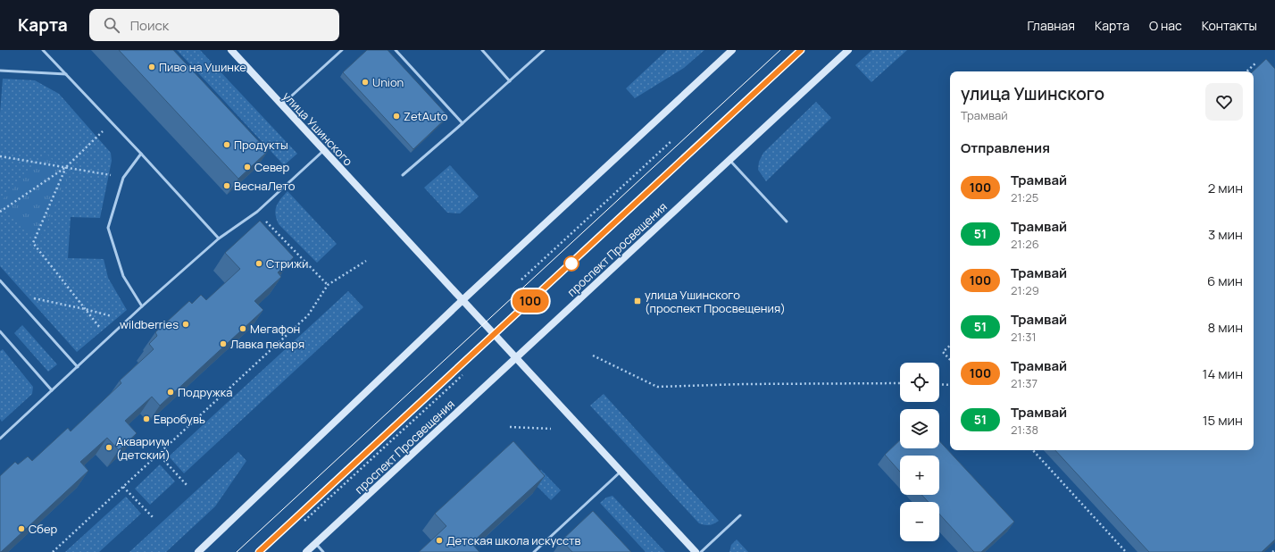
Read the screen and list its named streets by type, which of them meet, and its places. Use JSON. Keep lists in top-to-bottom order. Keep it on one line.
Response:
{"streets":{"main road":["улица Ушинского","проспект Просвещения"]},"crossings":[["улица Ушинского","проспект Просвещения"]],"places":{"other":["Пиво на Ушинке","Union","ZetAuto","Продукты","Север","ВеснаЛето","Стрижи","wildberries","Мегафон","Лавка пекаря","Подружка","Евробувь","Аквариум (детский)","Сбер","Детская школа искусств"],"transit":["улица Ушинского (проспект Просвещения)"]},"lines":["tram line 100"],"page":{"header":"Карта","search":"Поиск","nav":["Главная","Карта","О нас","Контакты"],"on_map":"100","heading":[["улица Ушинского","Трамвай"],"Отправления"],"list":[{"mark":"100","name":"Трамвай","note":"21:25","value":"2 мин"},{"mark":"51","name":"Трамвай","note":"21:26","value":"3 мин"},{"mark":"100","name":"Трамвай","note":"21:29","value":"6 мин"},{"mark":"51","name":"Трамвай","note":"21:31","value":"8 мин"},{"mark":"100","name":"Трамвай","note":"21:37","value":"14 мин"},{"mark":"51","name":"Трамвай","note":"21:38","value":"15 мин"}],"map_buttons":["+","−"]}}
